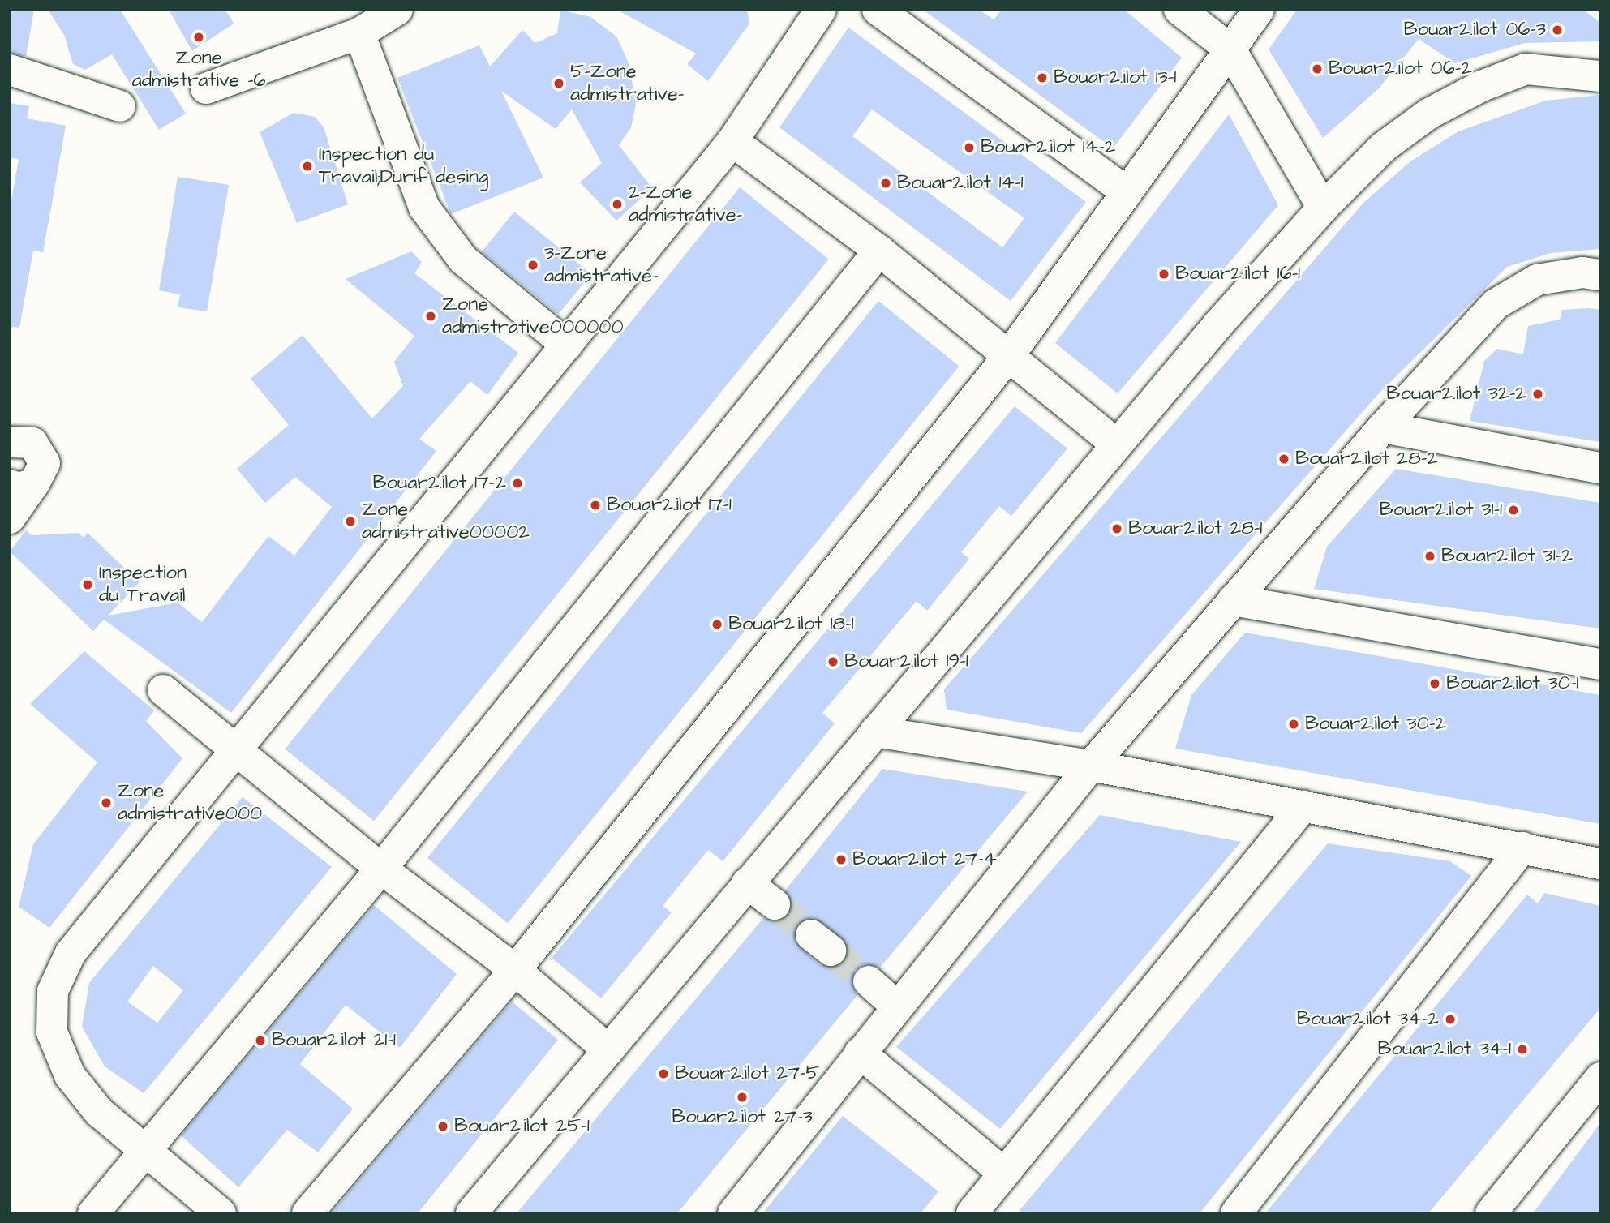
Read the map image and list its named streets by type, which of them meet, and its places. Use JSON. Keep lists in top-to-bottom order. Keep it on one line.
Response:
{"places":["Bouar2.ilot 06-3","Zone admistrative -6","Bouar2.ilot 06-2","Bouar2.ilot 13-1","5-Zone admistrative-","Bouar2.ilot 14-2","Inspection du Travail;Durif desing","Bouar2.ilot 14-1","2-Zone admistrative-","3-Zone admistrative-","Bouar2.ilot 16-1","Zone admistrative000000","Bouar2.ilot 32-2","Bouar2.ilot 28-2","Bouar2.ilot 17-2","Bouar2.ilot 17-1","Bouar2.ilot 31-1","Zone admistrative00002","Bouar2.ilot 28-1","Bouar2.ilot 31-2","Inspection du Travail","Bouar2.ilot 18-1","Bouar2.ilot 19-1","Bouar2.ilot 30-1","Bouar2.ilot 30-2","Zone admistrative000","Bouar2.ilot 27-4","Bouar2.ilot 34-2","Bouar2.ilot 21-1","Bouar2.ilot 34-1","Bouar2.ilot 27-5","Bouar2.ilot 27-3","Bouar2.ilot 25-1"]}
